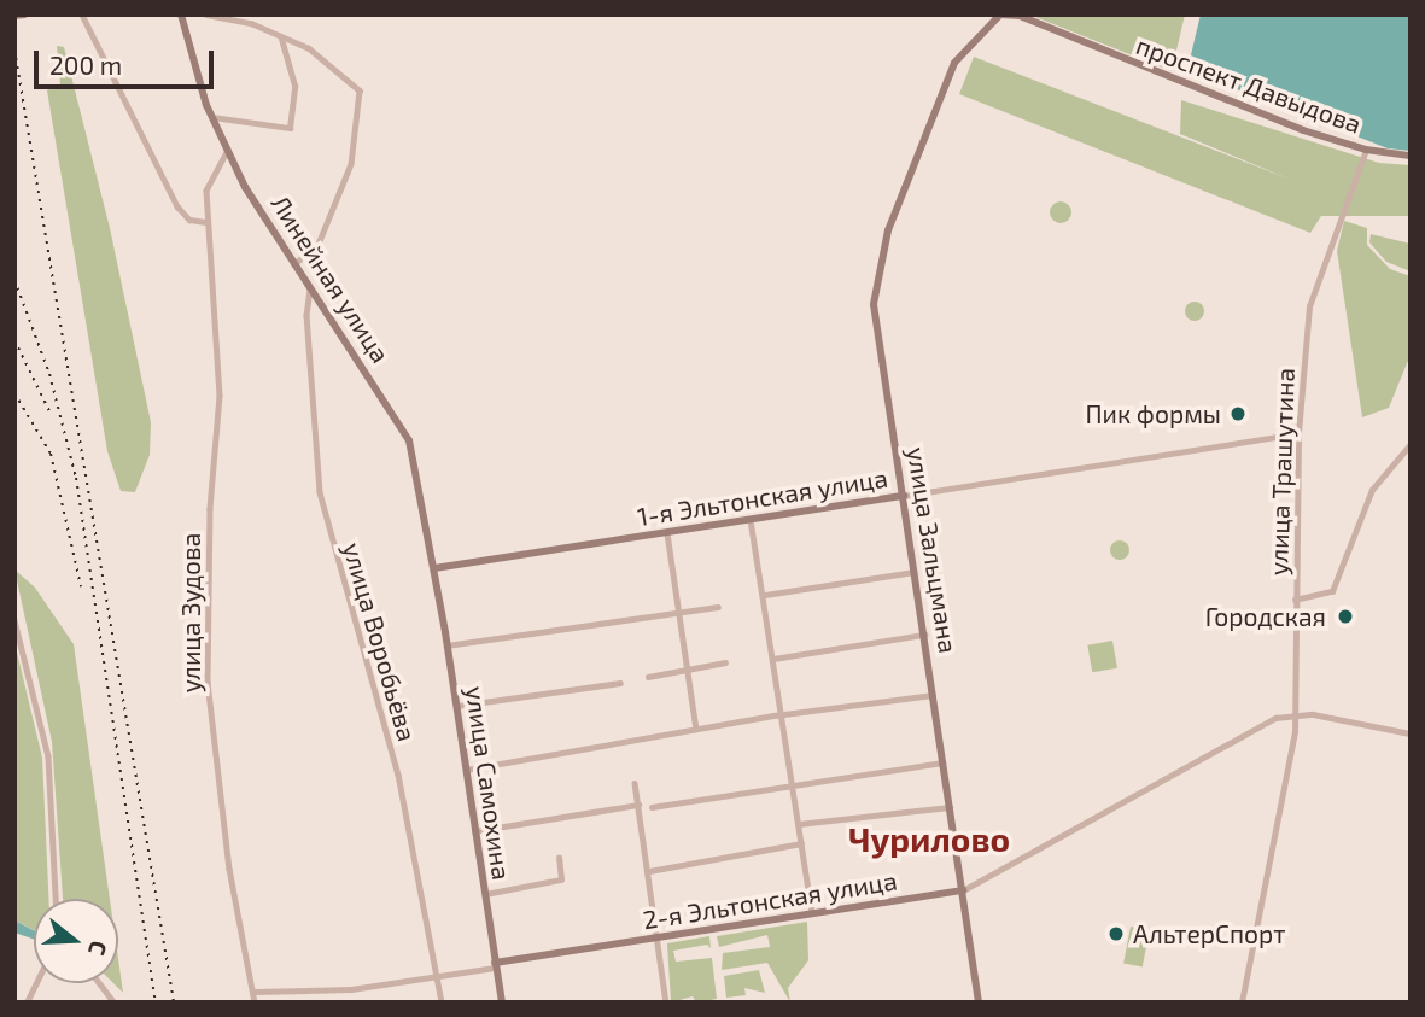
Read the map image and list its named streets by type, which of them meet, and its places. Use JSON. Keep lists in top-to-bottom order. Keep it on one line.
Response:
{"streets":{"street":["проспект Давыдова","Линейная улица","улица Трашутина","1-я Эльтонская улица","улица Зальцмана","улица Зудова","улица Воробьёва","улица Самохина","2-я Эльтонская улица"]},"crossings":[["проспект Давыдова","улица Трашутина"],["проспект Давыдова","улица Зальцмана"],["Линейная улица","1-я Эльтонская улица"],["Линейная улица","улица Зудова"],["Линейная улица","улица Воробьёва"],["Линейная улица","улица Самохина"],["улица Трашутина","1-я Эльтонская улица"],["улица Трашутина","2-я Эльтонская улица"],["1-я Эльтонская улица","улица Зальцмана"],["1-я Эльтонская улица","улица Самохина"],["улица Зальцмана","2-я Эльтонская улица"],["улица Самохина","2-я Эльтонская улица"]],"districts":["Чурилово"],"places":["Пик формы","Городская","АльтерСпорт"],"scale_bar":"200 m","north":"right"}
